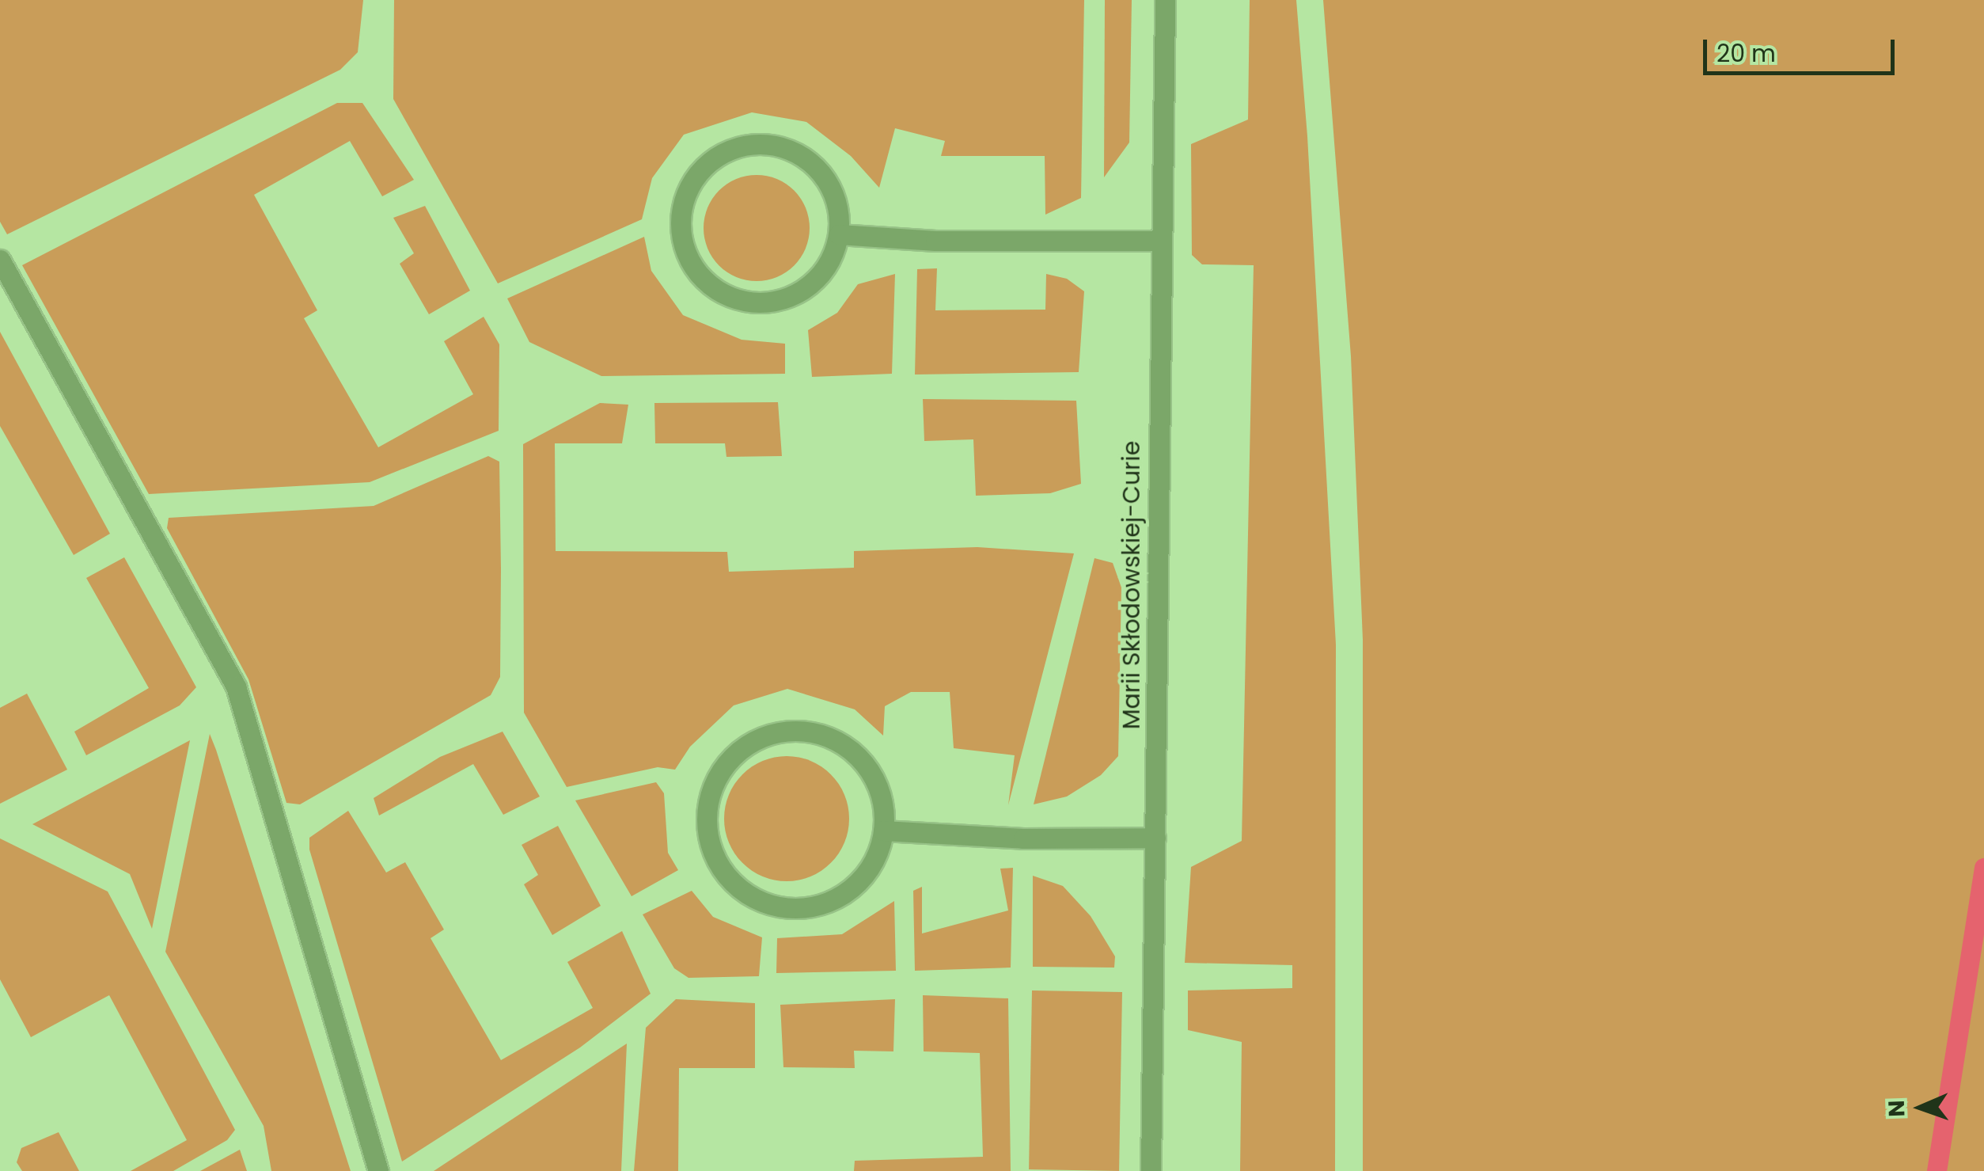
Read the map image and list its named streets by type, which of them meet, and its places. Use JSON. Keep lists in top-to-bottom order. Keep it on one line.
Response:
{"streets":{"street":["Marii Skłodowskiej-Curie"]},"scale_bar":"20 m","north":"left"}
